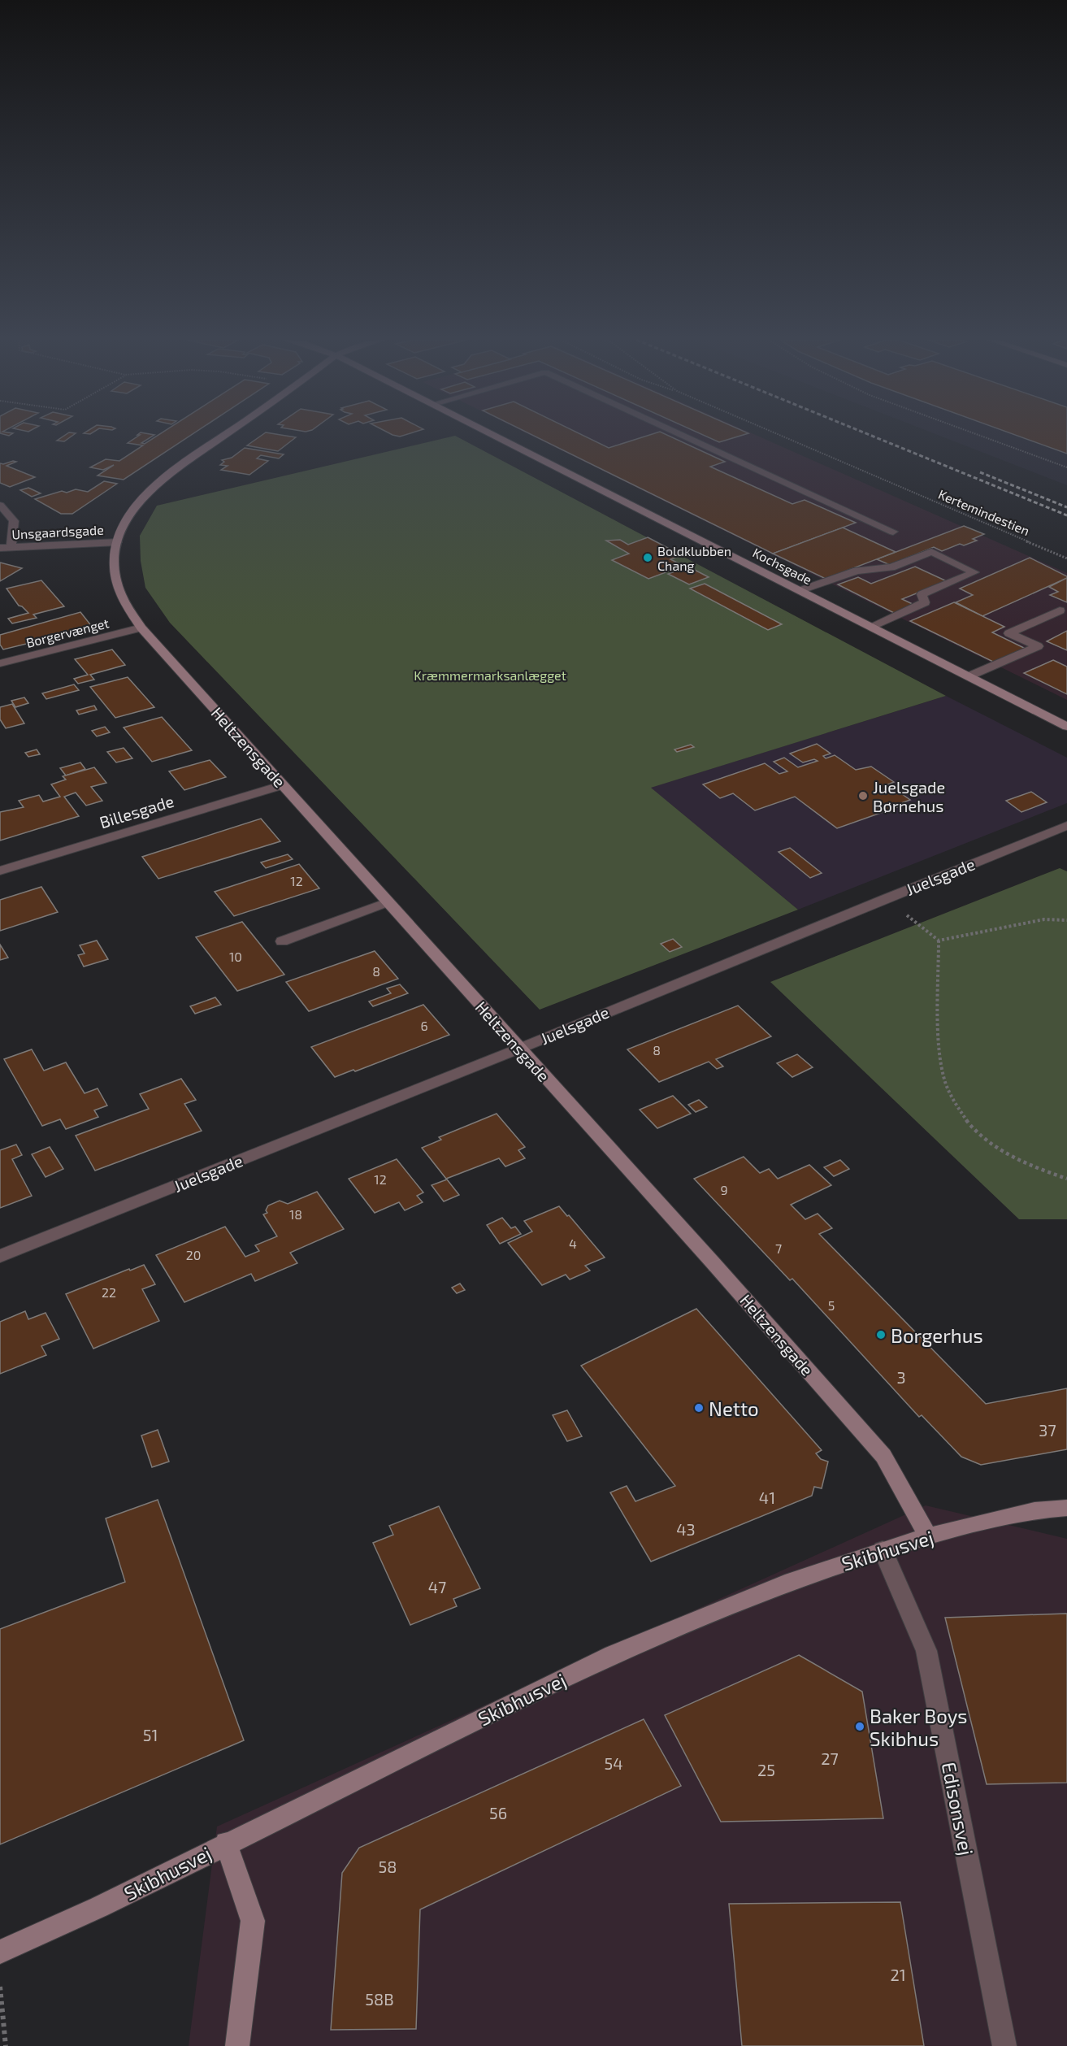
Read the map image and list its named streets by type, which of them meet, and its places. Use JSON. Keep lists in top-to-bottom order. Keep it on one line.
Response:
{"streets":{"street":["Unsgaardsgade","Kochsgade","Borgervænget","Heltzensgade","Billesgade","Juelsgade","Skibhusvej","Edisonsvej"],"path":["Kertemindestien"]},"crossings":[["Unsgaardsgade","Heltzensgade"],["Borgervænget","Heltzensgade"],["Heltzensgade","Billesgade"],["Heltzensgade","Juelsgade"],["Heltzensgade","Skibhusvej"],["Skibhusvej","Edisonsvej"]],"parks":["Kræmmermarksanlægget"],"places":["Boldklubben Chang","Juelsgade Børnehus","Borgerhus","Netto","Baker Boys Skibhus"],"house_numbers":["12","10","8","6","8","12","9","18","4","7","20","22","5","3","37","41","43","47","51","27","54","25","56","58","21","58B"]}
